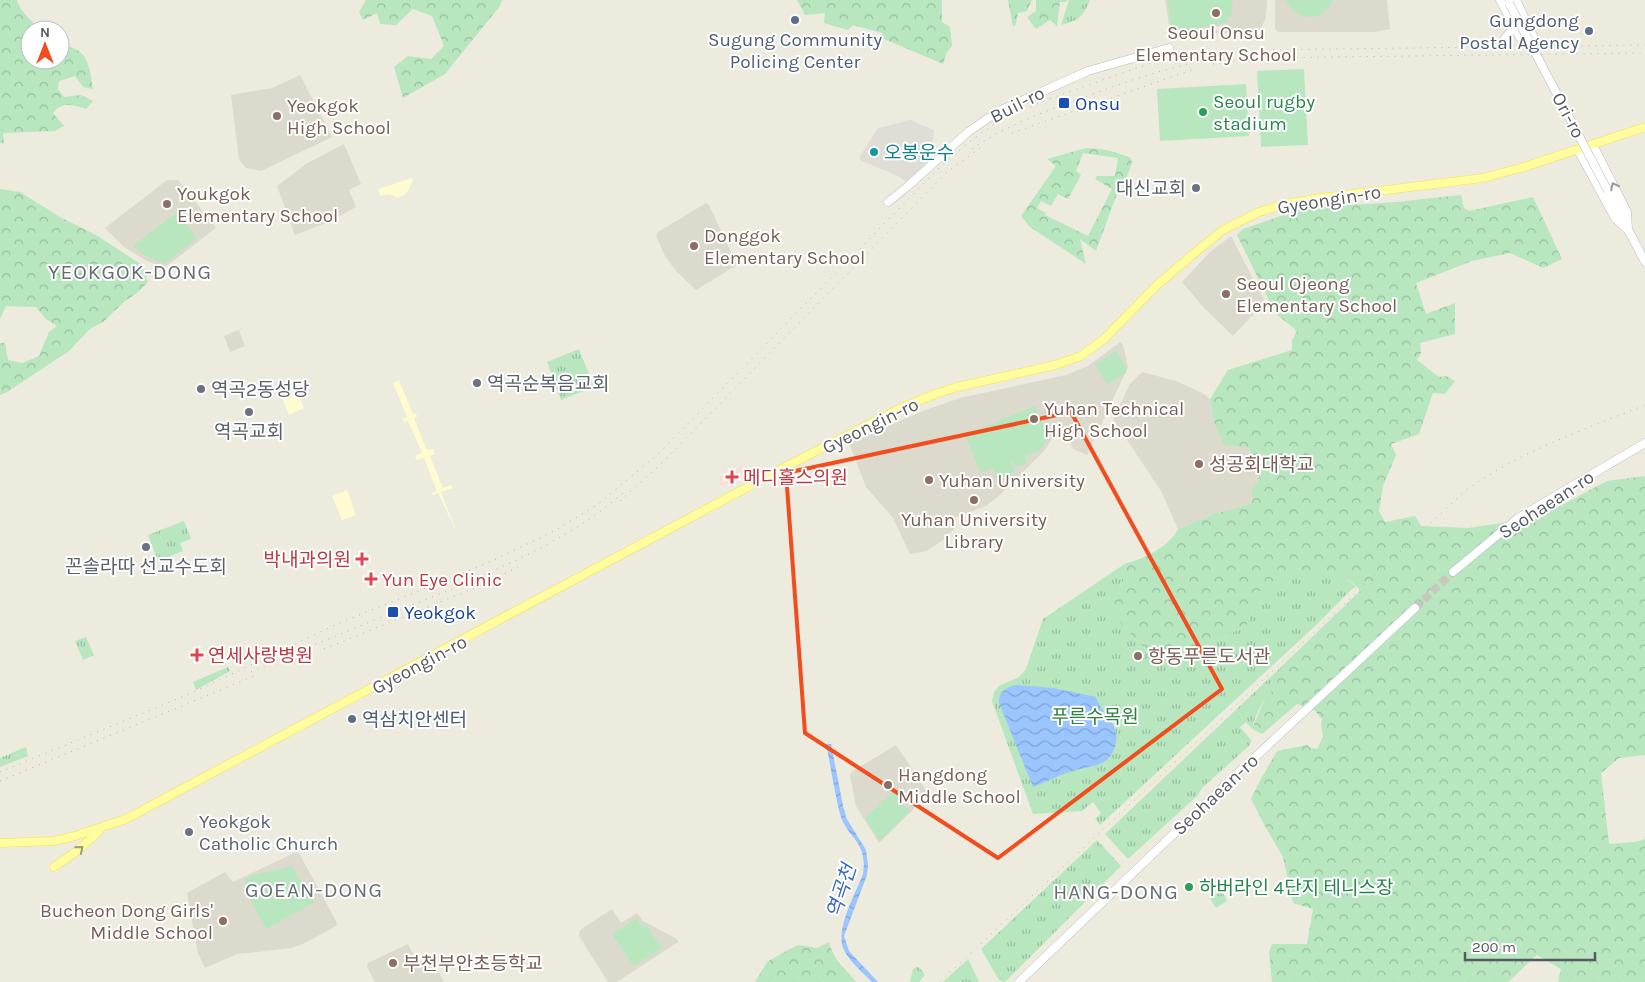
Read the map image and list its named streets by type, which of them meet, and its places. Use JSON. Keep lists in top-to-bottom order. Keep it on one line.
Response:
{"streets":{"main road":["Buil-ro","Ori-ro","Gyeongin-ro","Seohaean-ro"]},"crossings":[["Ori-ro","Gyeongin-ro"]],"districts":["YEOKGOK-DONG","GOEAN-DONG","HANG-DONG"],"water":["역곡천"],"parks":["푸른수목원"],"places":{"other":["Seoul Onsu Elementary School","Sugung Community Policing Center","Gungdong Postal Agency","Seoul rugby stadium","Yeokgok High School","오봉운수","대신교회","Youkgok Elementary School","Donggok Elementary School","Seoul Ojeong Elementary School","역곡순복음교회","역곡2동성당","역곡교회","Yuhan Technical High School","성공회대학교","Yuhan University","Yuhan University Library","꼰솔라따 선교수도회","항동푸른도서관","역삼치안센터","Hangdong Middle School","Yeokgok Catholic Church","하버라인 4단지 테니스장","Bucheon Dong Girls' Middle School","부천부안초등학교"],"transit":["Onsu","Yeokgok"],"health":["메디홀스의원","박내과의원","Yun Eye Clinic","연세사랑병원"]},"scale_bar":"200 m","north":"top"}
